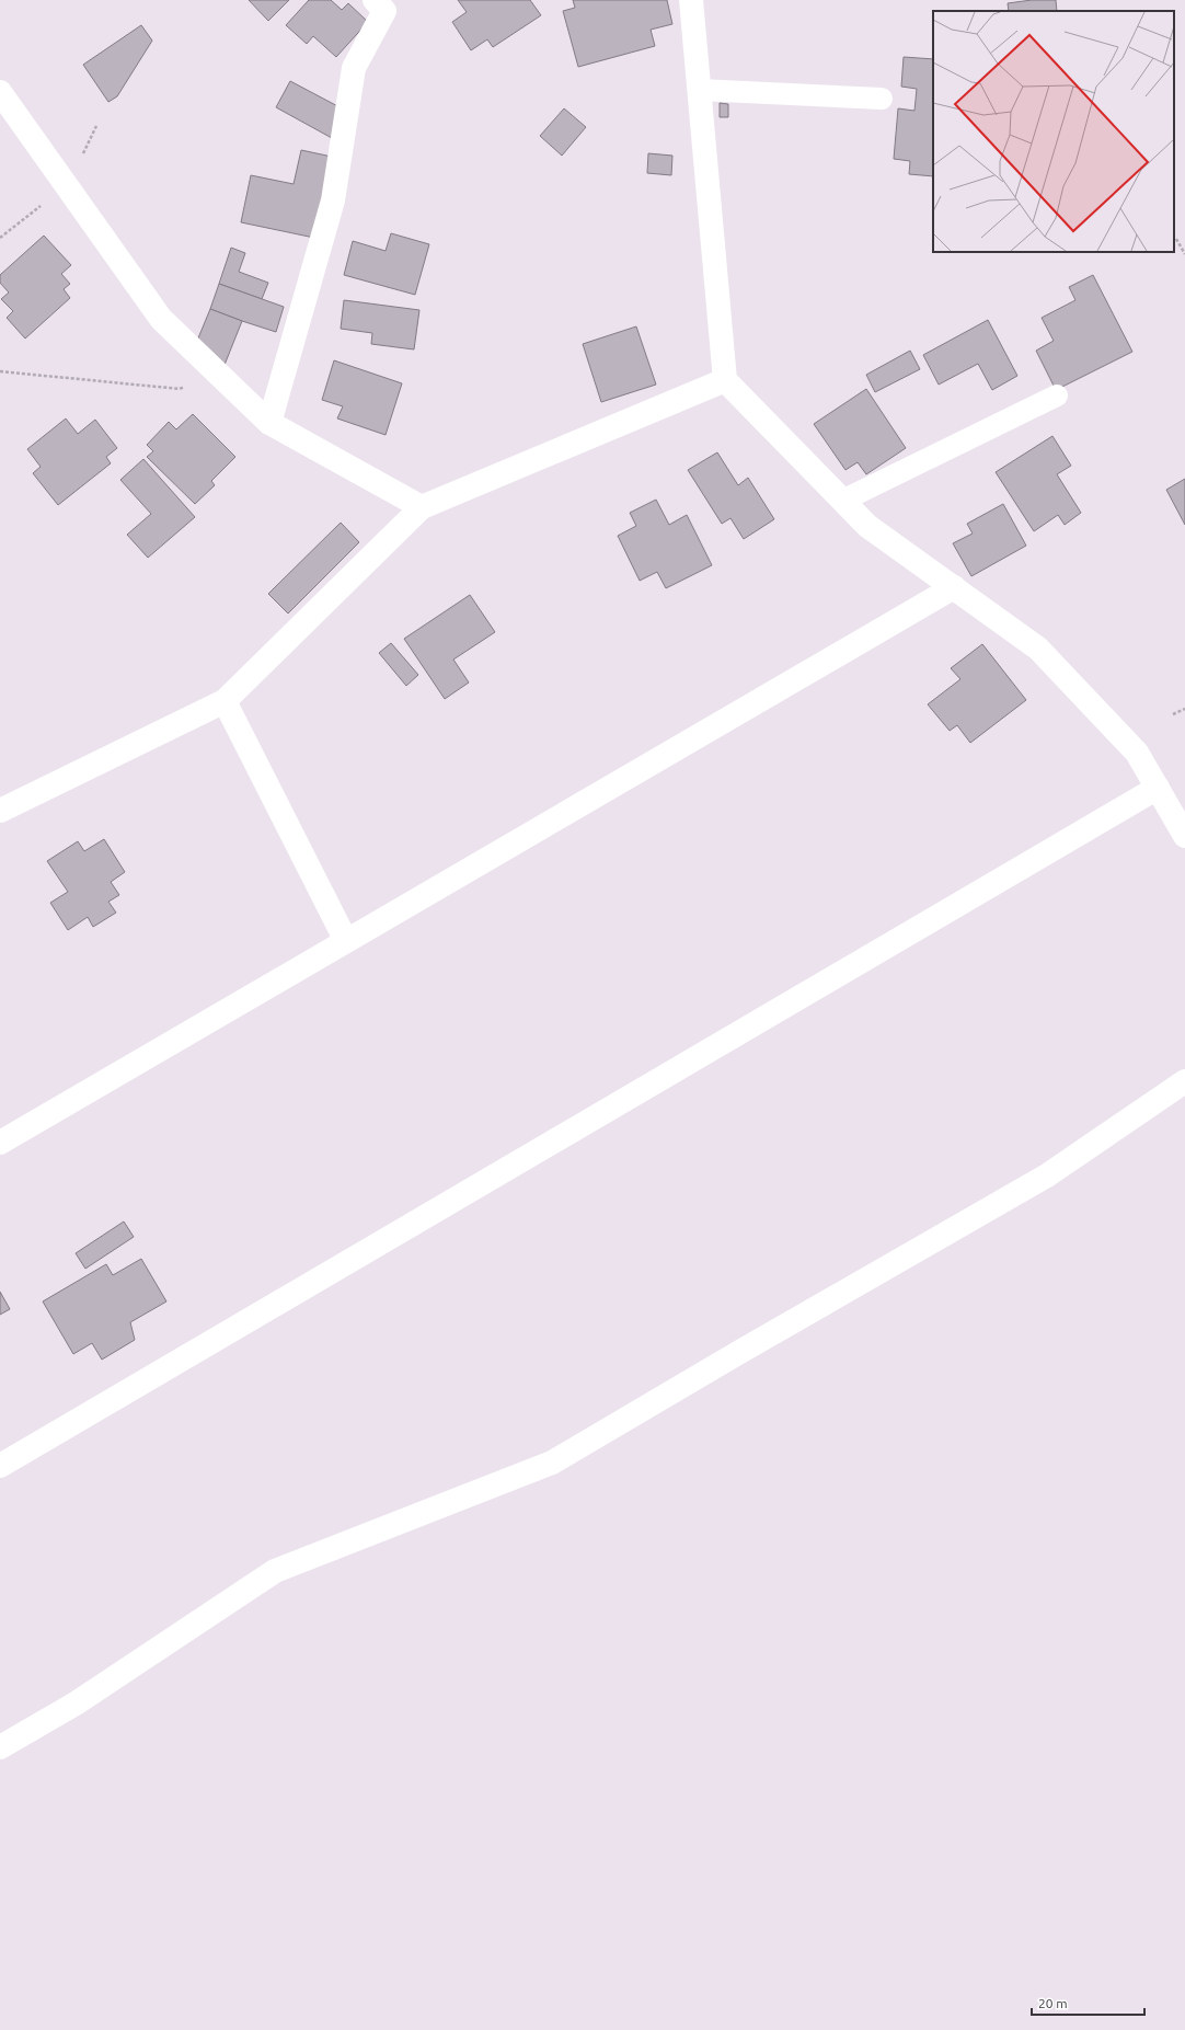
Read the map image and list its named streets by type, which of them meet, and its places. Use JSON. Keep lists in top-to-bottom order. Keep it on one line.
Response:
{"scale_bar":"20 m"}
